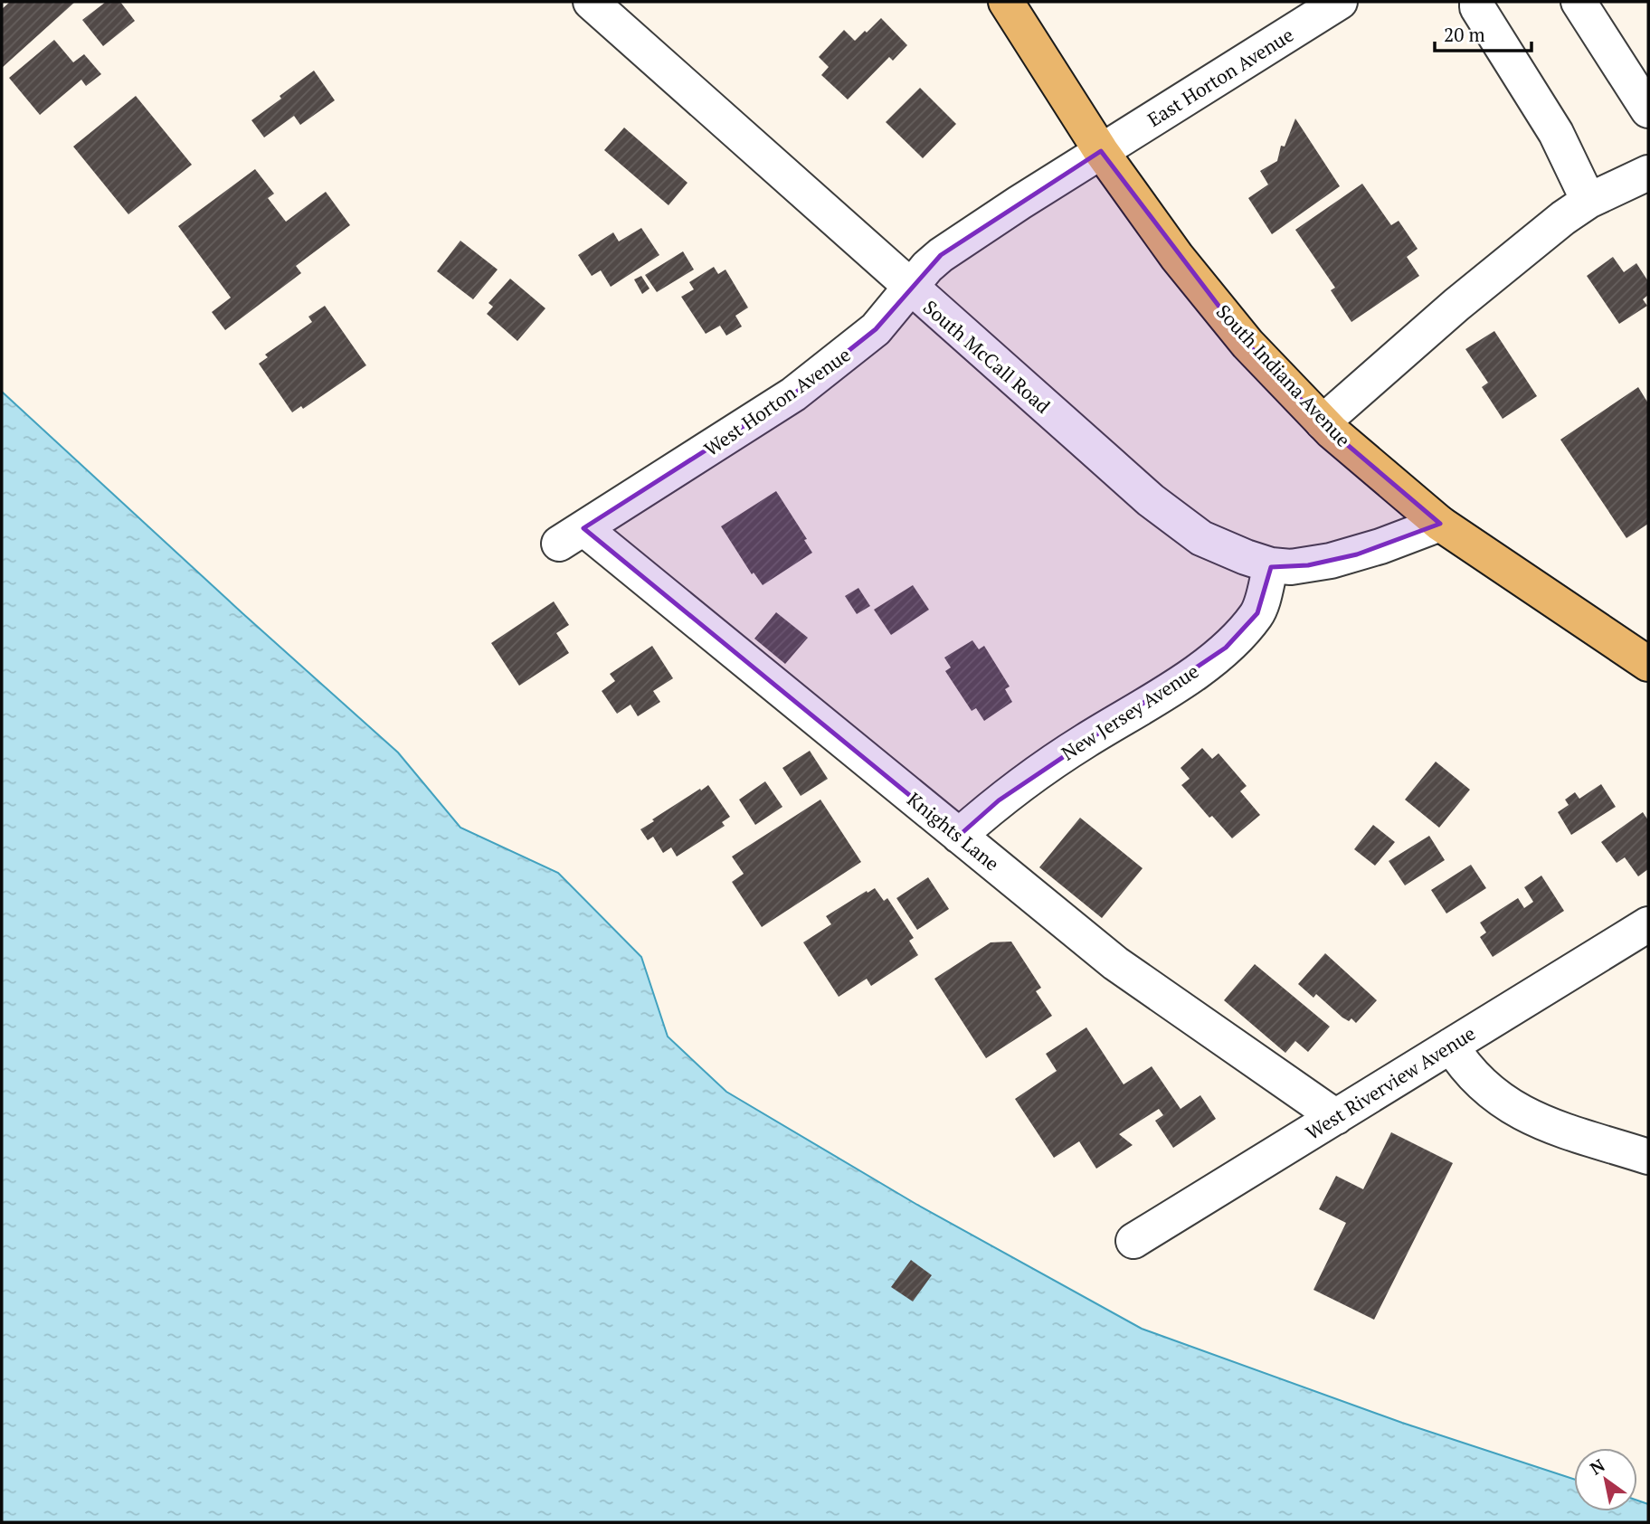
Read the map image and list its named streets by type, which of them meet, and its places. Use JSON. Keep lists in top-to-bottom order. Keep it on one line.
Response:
{"streets":{"main road":["South Indiana Avenue"],"street":["East Horton Avenue","South McCall Road","West Horton Avenue","New Jersey Avenue","Knights Lane","West Riverview Avenue"]},"crossings":[["East Horton Avenue","South Indiana Avenue"],["East Horton Avenue","West Horton Avenue"],["South McCall Road","South Indiana Avenue"],["South McCall Road","West Horton Avenue"],["South McCall Road","New Jersey Avenue"],["South Indiana Avenue","West Horton Avenue"],["West Horton Avenue","Knights Lane"],["New Jersey Avenue","Knights Lane"],["Knights Lane","West Riverview Avenue"]],"scale_bar":"20 m","north":"top left"}
